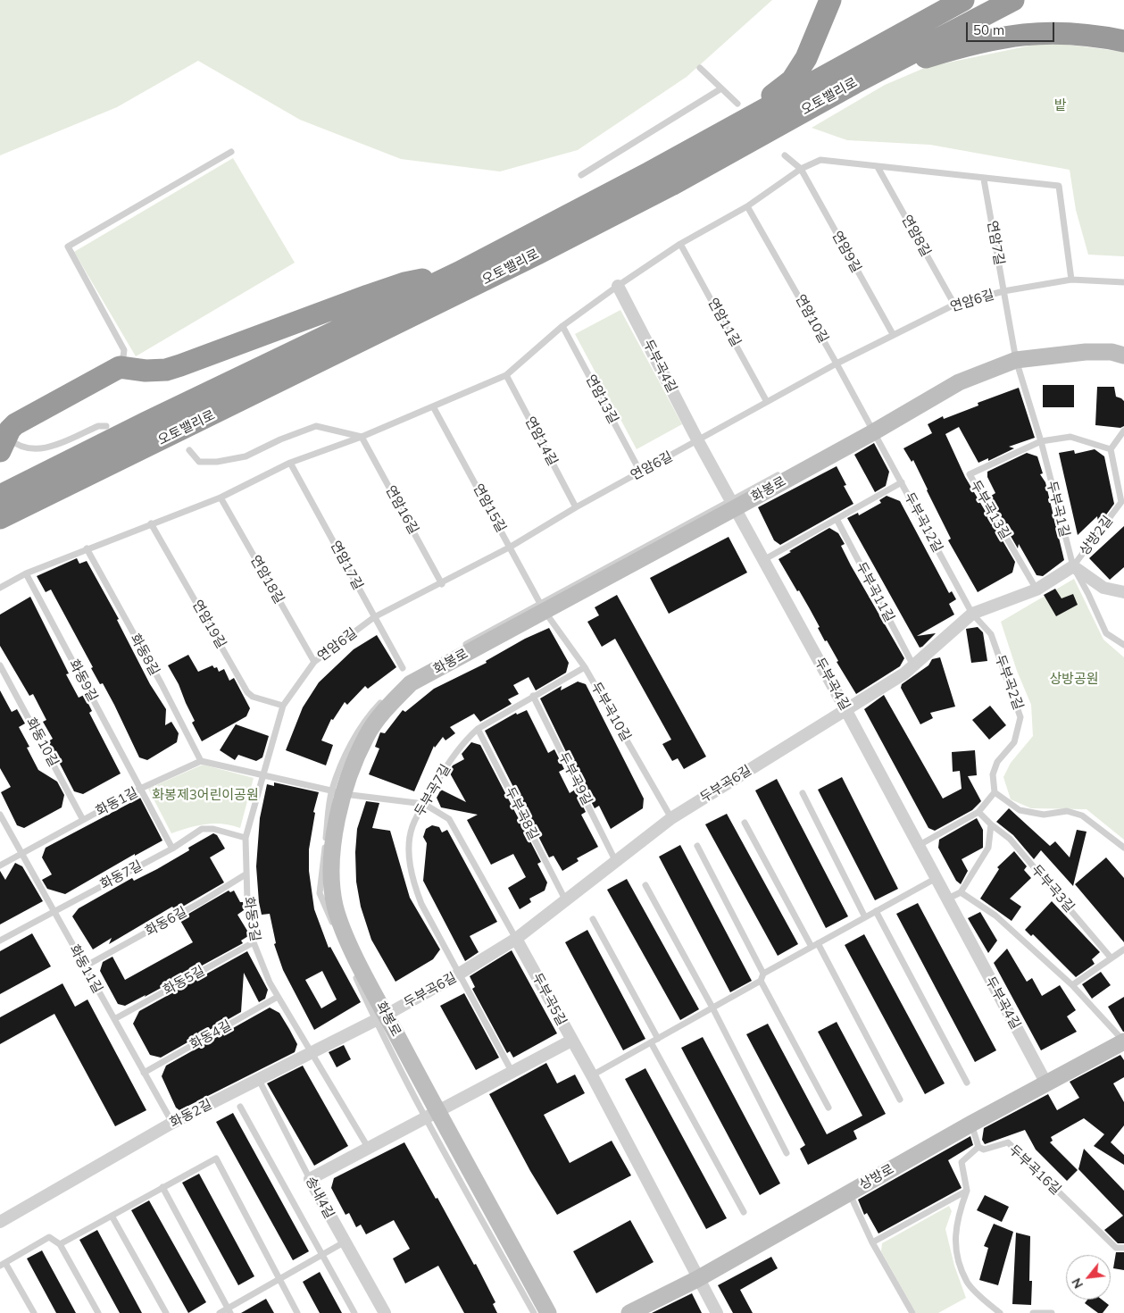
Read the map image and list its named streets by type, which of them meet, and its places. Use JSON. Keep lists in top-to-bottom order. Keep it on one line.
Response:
{"streets":{"highway":["오토밸리로"],"street":["두부곡4길","화봉로","두부곡6길","두부곡5길","화동2길","상방로","송내4길"],"lane":["연암8길","연암7길","연암9길","연암6길","연암10길","연암11길","연암13길","연암14길","연암15길","두부곡1길","연암16길","두부곡13길","두부곡12길","상방2길","연암17길","연암18길","두부곡11길","연암19길","화동8길","화동9길","두부곡2길","두부곡10길","화동10길","두부곡9길","두부곡7길","화동1길","두부곡8길","화동7길","두부곡3길","화동3길","화동6길","화동11길","화동5길","화동4길","두부곡16길"]},"crossings":[["연암8길","연암6길"],["연암7길","연암6길"],["연암7길","화봉로"],["연암7길","두부곡1길"],["연암9길","연암6길"],["연암6길","연암10길"],["연암6길","연암11길"],["연암6길","두부곡4길"],["연암6길","연암13길"],["연암6길","연암14길"],["연암6길","연암15길"],["연암6길","연암16길"],["연암6길","연암17길"],["연암6길","연암18길"],["연암6길","연암19길"],["연암6길","화동3길"],["연암10길","화봉로"],["연암10길","두부곡12길"],["두부곡4길","화봉로"],["두부곡4길","두부곡6길"],["두부곡4길","상방로"],["화봉로","연암15길"],["화봉로","두부곡1길"],["화봉로","두부곡12길"],["화봉로","두부곡10길"],["화봉로","두부곡6길"],["화봉로","두부곡5길"],["화봉로","화동2길"],["연암15길","두부곡10길"],["두부곡1길","두부곡13길"],["두부곡1길","상방2길"],["두부곡1길","두부곡6길"],["두부곡13길","두부곡6길"],["두부곡12길","두부곡2길"],["두부곡12길","두부곡6길"],["상방2길","두부곡6길"],["두부곡11길","두부곡6길"],["화동8길","화동1길"],["화동9길","화동1길"],["화동9길","화동7길"],["두부곡2길","두부곡6길"],["두부곡10길","두부곡6길"],["두부곡10길","두부곡7길"],["화동10길","화동1길"],["두부곡9길","두부곡6길"],["두부곡9길","두부곡7길"],["두부곡6길","두부곡7길"],["두부곡6길","두부곡8길"],["두부곡6길","두부곡5길"],["두부곡6길","화동2길"],["두부곡7길","두부곡8길"],["두부곡7길","두부곡5길"],["화동1길","화동11길"],["화동7길","화동3길"],["화동7길","화동11길"],["화동3길","화동6길"],["화동3길","화동5길"],["화동3길","화동4길"],["화동3길","화동2길"],["화동6길","화동11길"],["화동11길","화동5길"],["화동11길","화동4길"],["화동11길","화동2길"],["두부곡5길","상방로"],["화동2길","송내4길"]],"parks":["밭","상방공원","화봉제3어린이공원"],"scale_bar":"50 m","north":"bottom left"}
